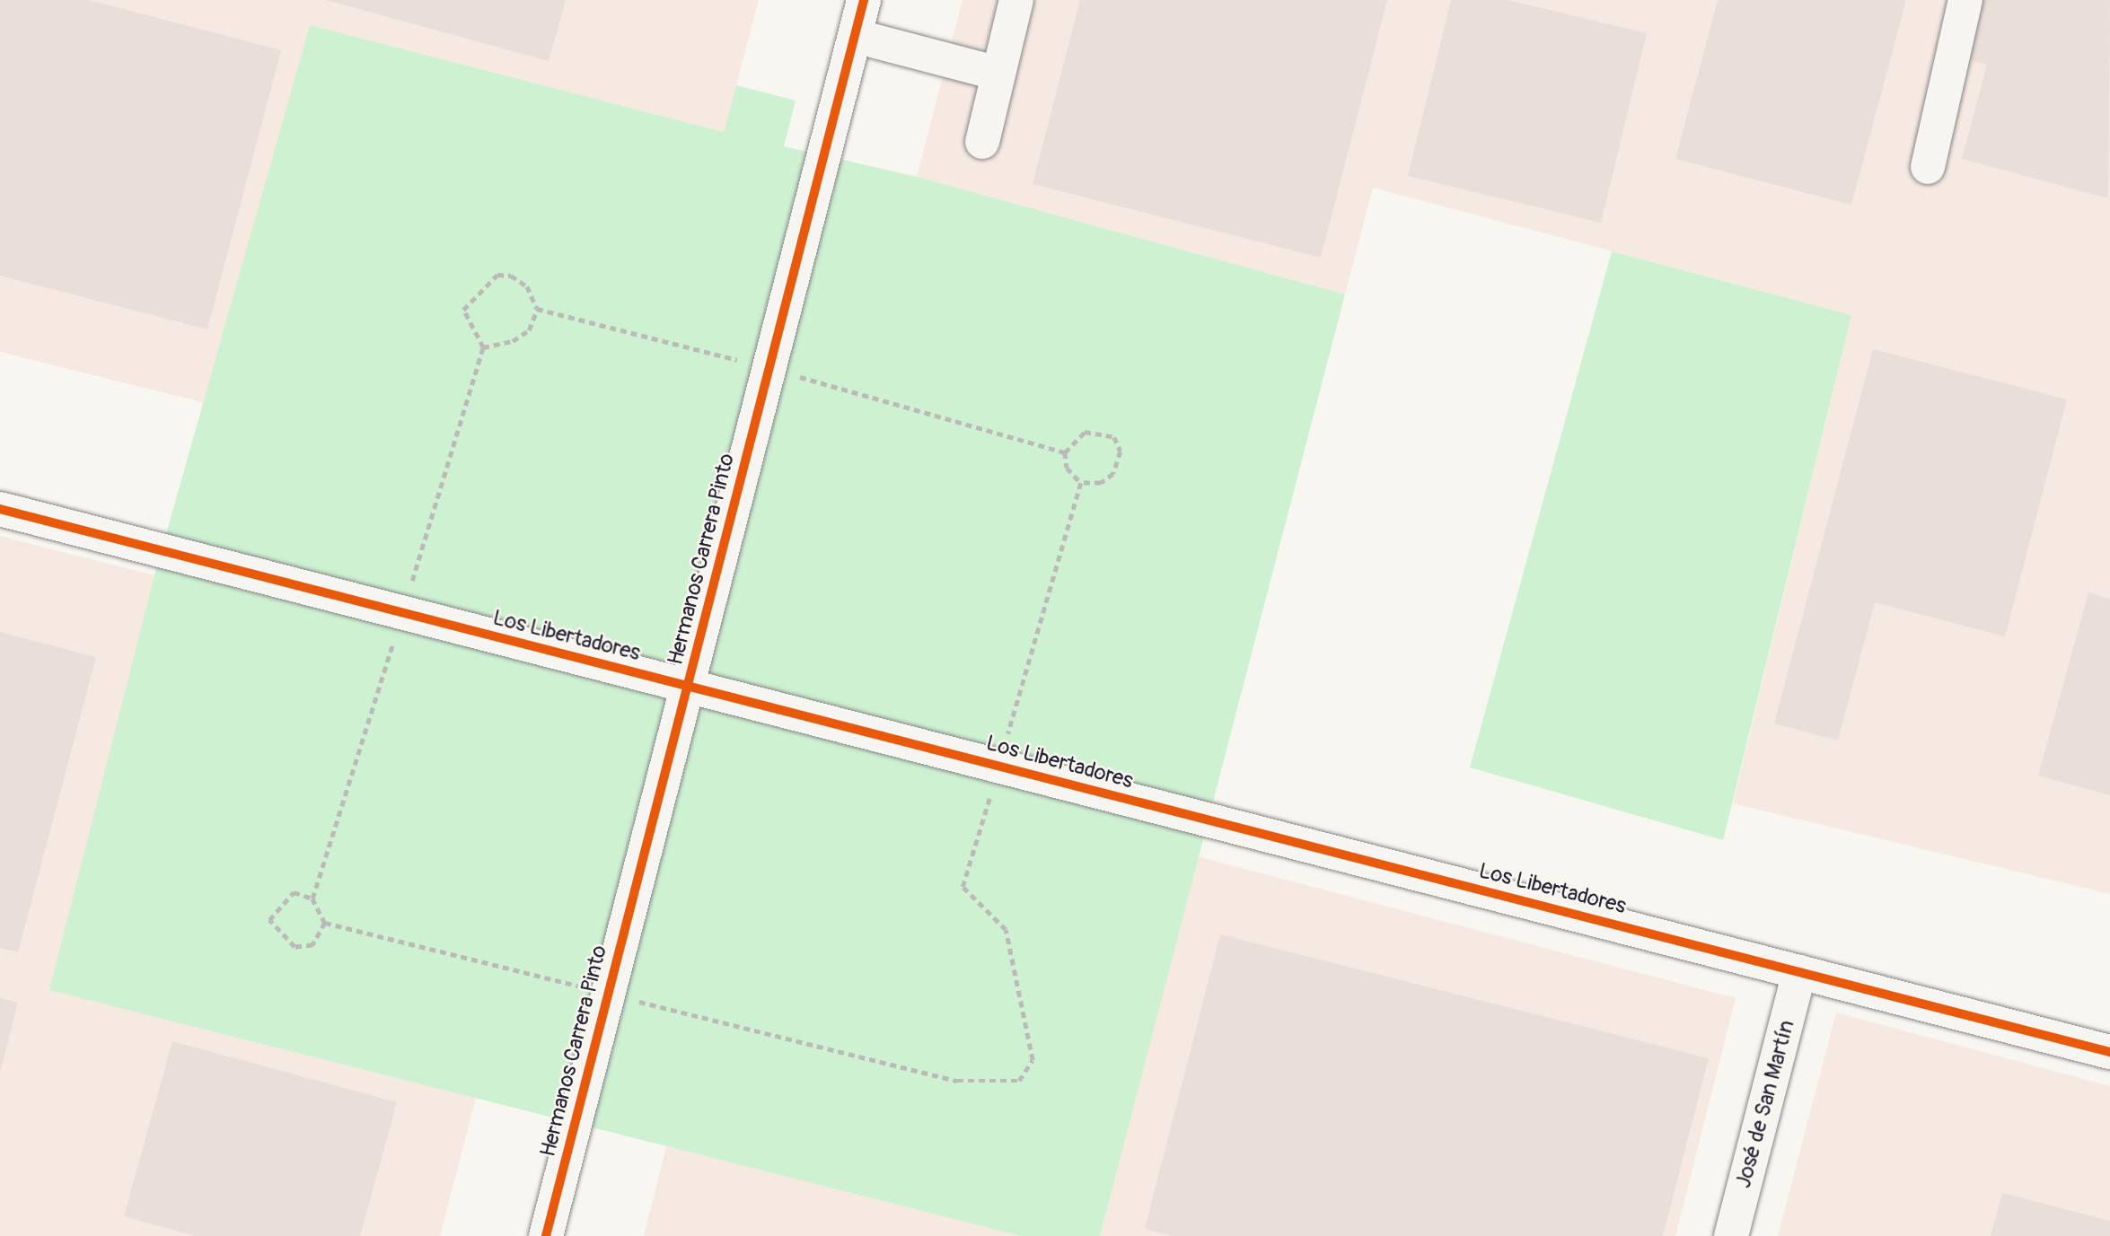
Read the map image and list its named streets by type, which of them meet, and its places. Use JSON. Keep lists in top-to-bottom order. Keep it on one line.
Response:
{"streets":{"street":["Hermanos Carrera Pinto","Los Libertadores","José de San Martín"]},"crossings":[["Hermanos Carrera Pinto","Los Libertadores"],["Los Libertadores","José de San Martín"]]}
